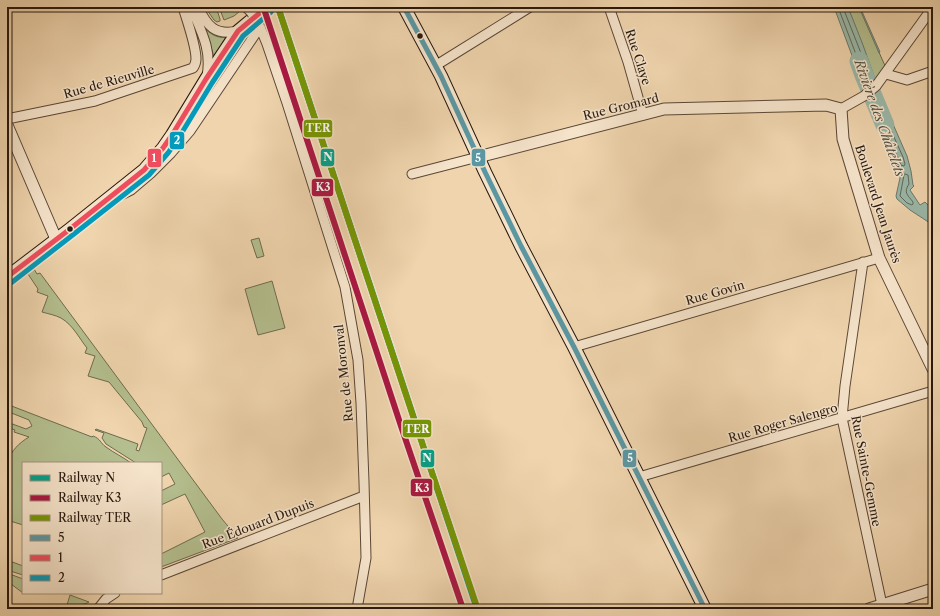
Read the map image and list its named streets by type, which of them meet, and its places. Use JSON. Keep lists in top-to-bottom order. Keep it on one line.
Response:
{"streets":{"street":["Rue Claye","Rue de Rieuville","Rue Gromard","Boulevard Jean Jaurès","Rue Govin","Rue de Moronval","Rue Roger Salengro","Rue Sainte-Gemme","Rue Édouard Dupuis"]},"crossings":[["Rue Claye","Rue Gromard"],["Rue Gromard","Boulevard Jean Jaurès"],["Rue Govin","Rue Sainte-Gemme"],["Rue de Moronval","Rue Édouard Dupuis"],["Rue Roger Salengro","Rue Sainte-Gemme"]],"water":["Rivière des Châtelets"],"lines":["rail line N","rail line TER","transit line 5","transit line 1","rail line K3","transit line 2"],"legend":["Railway N","Railway K3","Railway TER","5","1","2"]}
